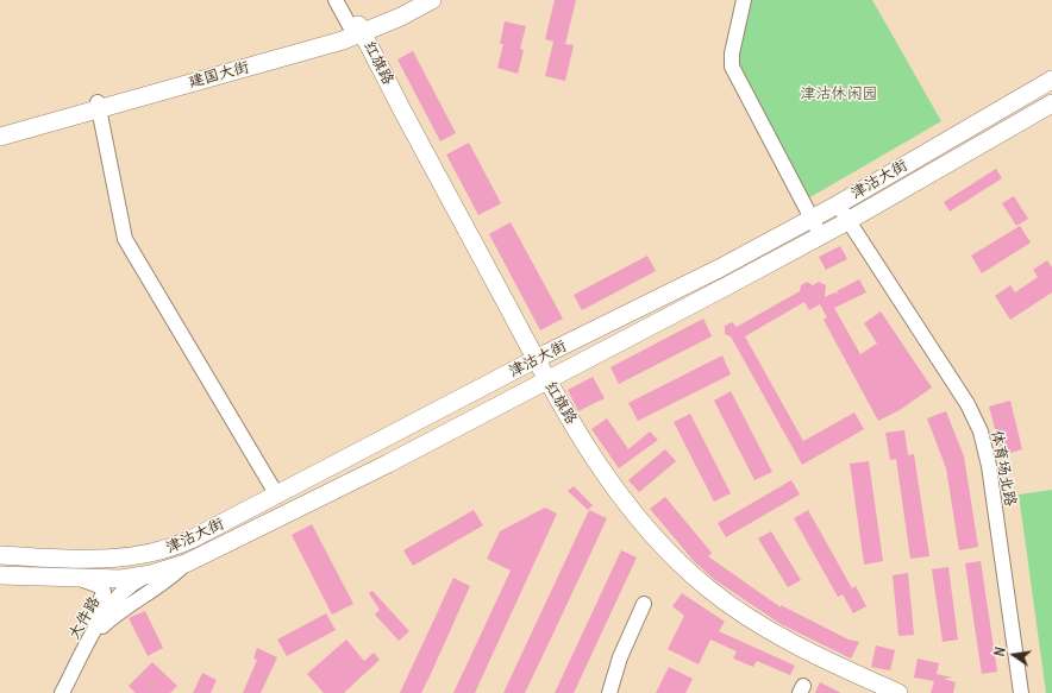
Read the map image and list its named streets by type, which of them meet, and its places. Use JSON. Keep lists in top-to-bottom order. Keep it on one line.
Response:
{"streets":{"main road":["红旗路","建国大街","津沽大街"],"street":["体育场北路","大件路"]},"crossings":[["红旗路","建国大街"],["红旗路","津沽大街"],["津沽大街","体育场北路"],["津沽大街","大件路"]],"parks":["津沽休闲园"],"north":"left"}
